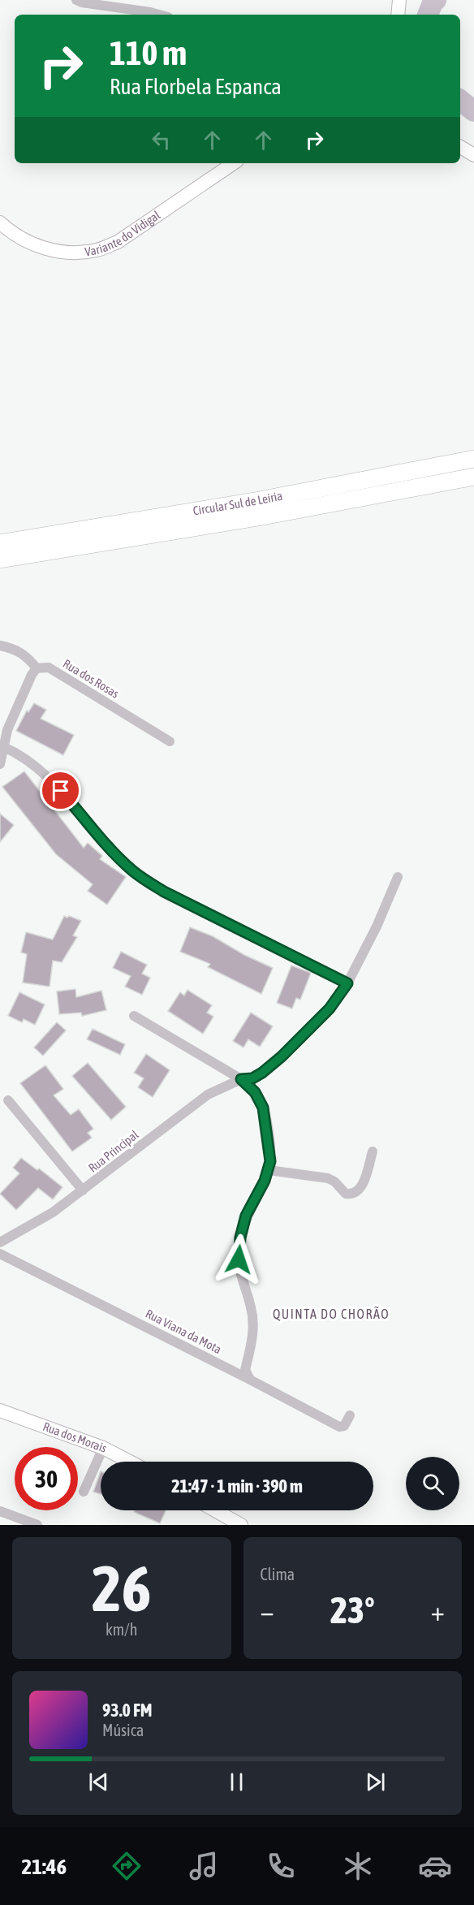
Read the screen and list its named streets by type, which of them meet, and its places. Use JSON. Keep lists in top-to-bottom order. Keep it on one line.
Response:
{"streets":{"highway":["Circular Sul de Leiria"],"street":["Variante do Vidigal","Rua dos Rosas","Rua Principal","Rua Viana da Mota","Rua dos Morais"]},"districts":["QUINTA DO CHORÃO"],"page":{"turn":["110 m","Rua Florbela Espanca"],"limit":"30","trip":"21:47 · 1 min · 390 m","tile":[["26","km/h"],"Clima"],"heat":["−","23°","+"],"song":["93.0 FM","Música"],"tabs":"21:46"}}
